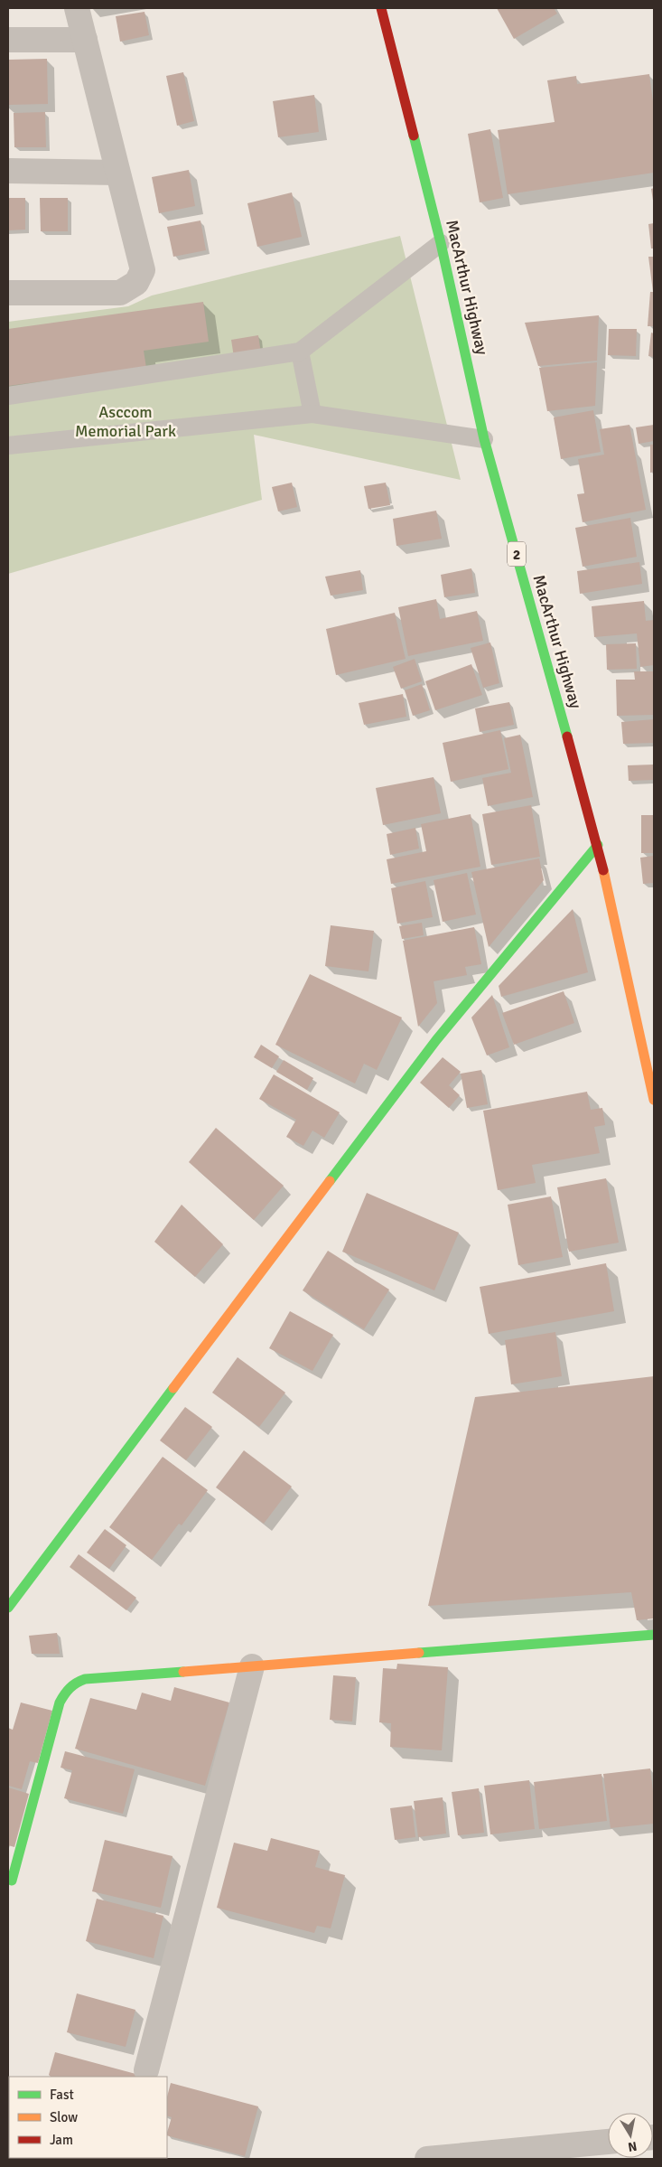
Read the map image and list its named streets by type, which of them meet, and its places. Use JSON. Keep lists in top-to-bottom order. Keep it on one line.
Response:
{"streets":{"main road":["MacArthur Highway","2"]},"parks":["Asccom Memorial Park"],"legend":["Fast","Slow","Jam"],"north":"bottom"}
